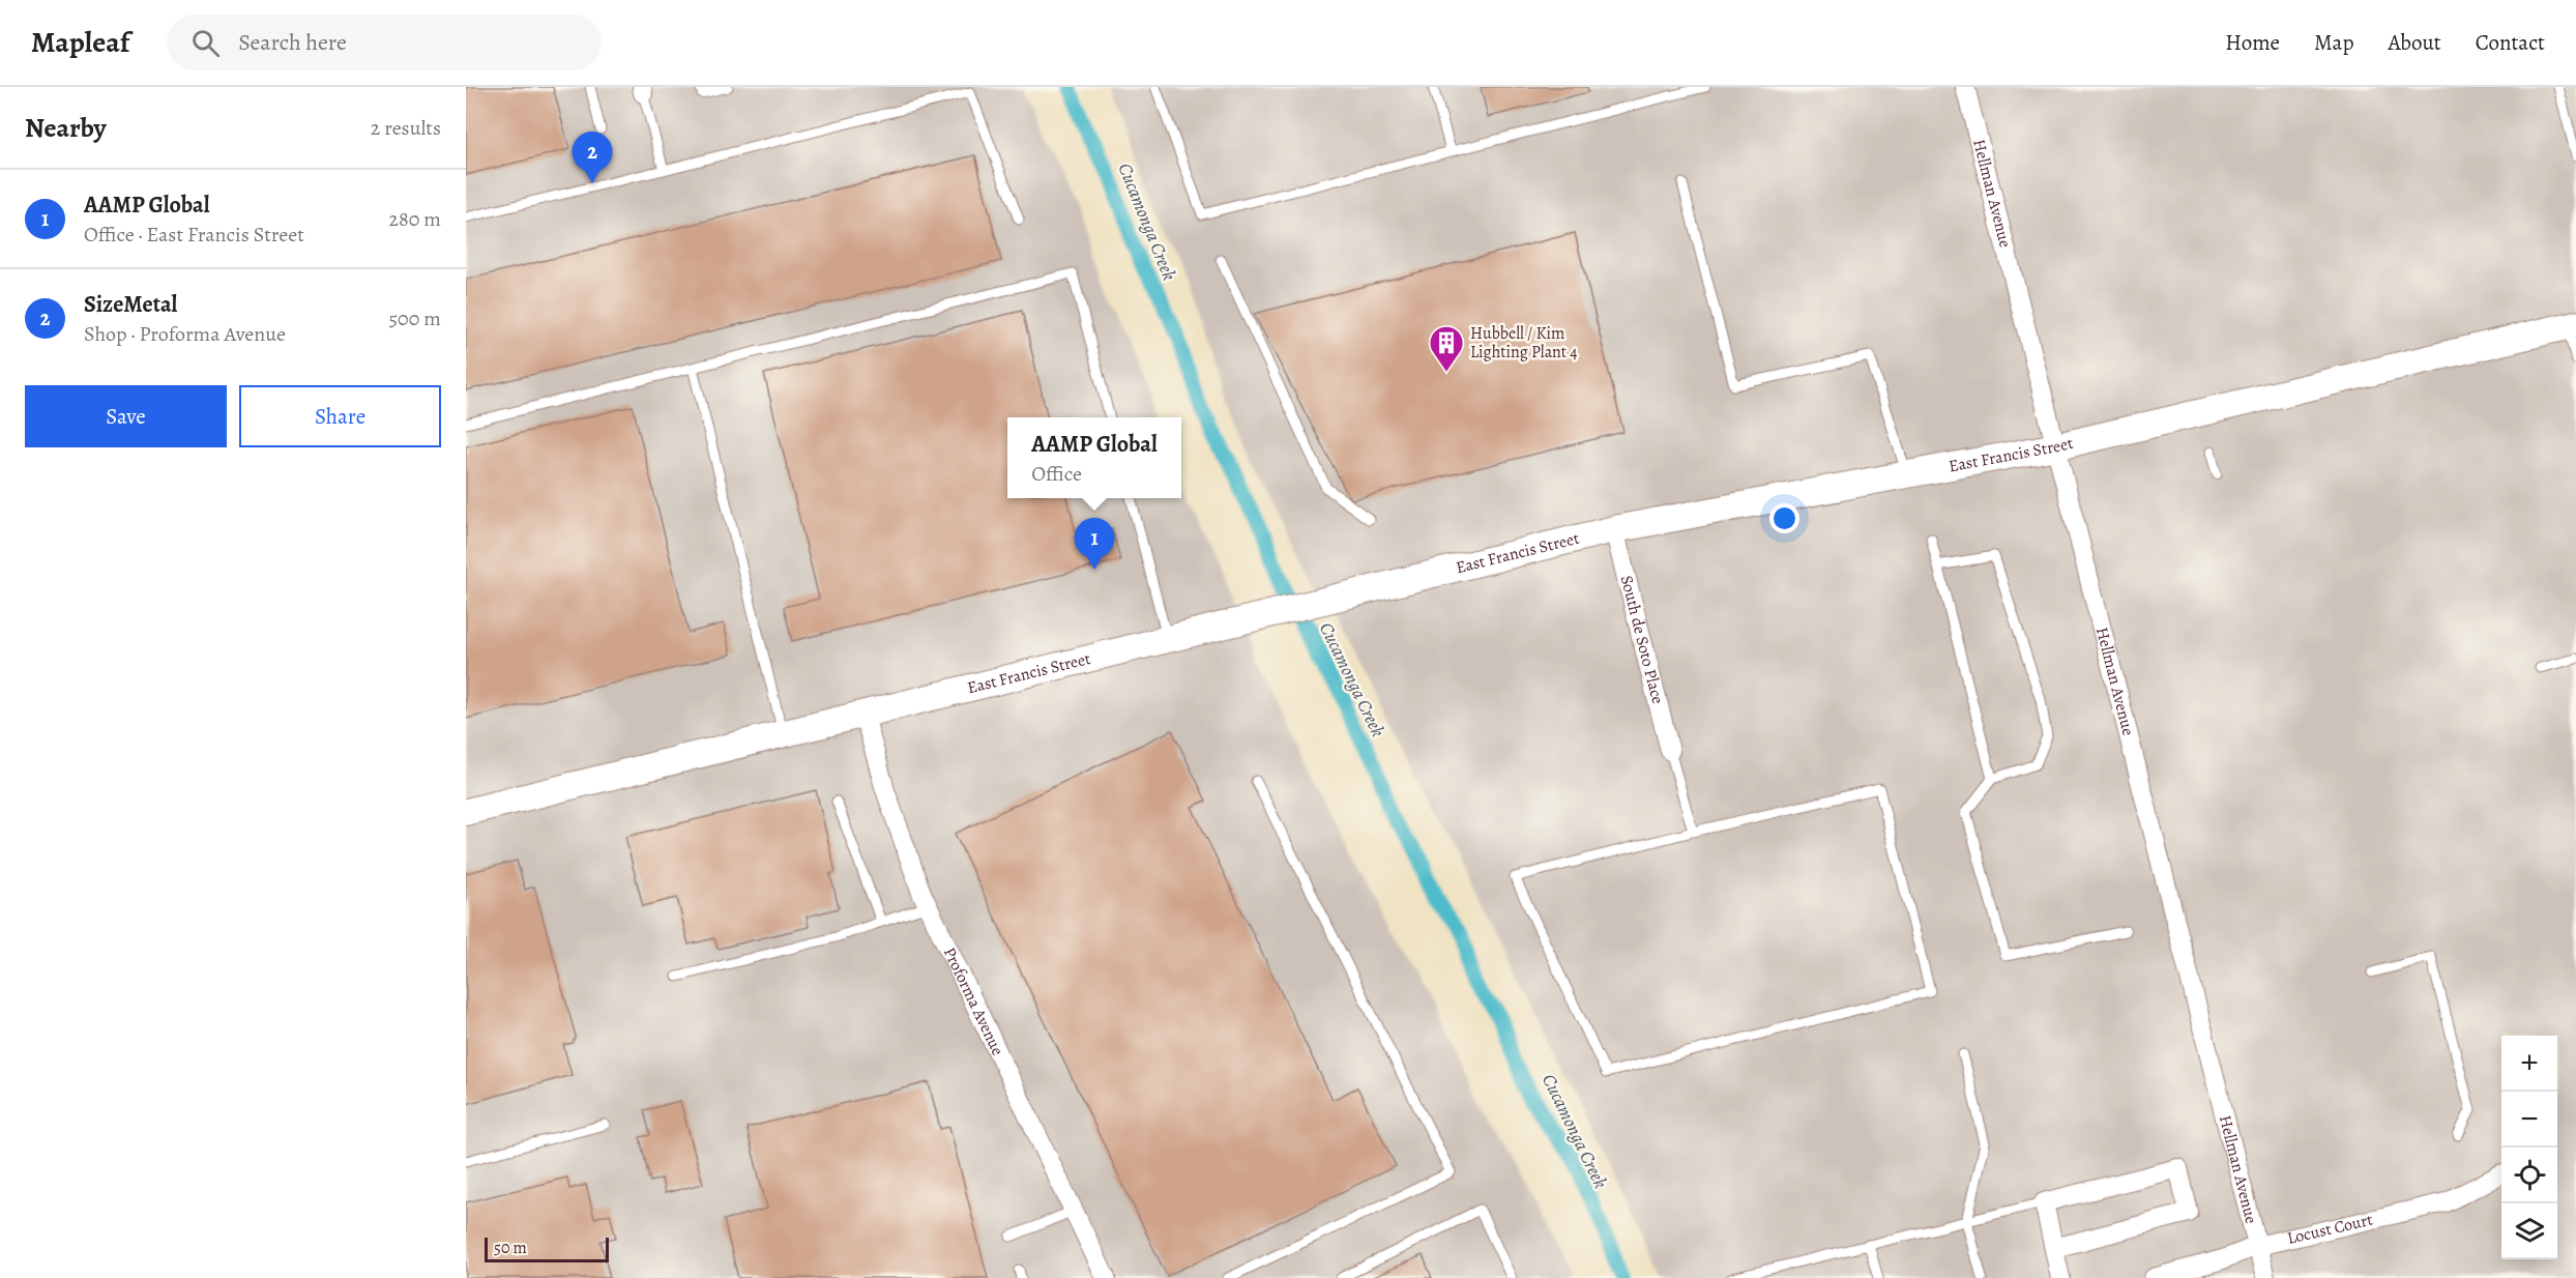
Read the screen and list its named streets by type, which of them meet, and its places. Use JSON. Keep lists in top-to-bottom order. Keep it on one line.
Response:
{"streets":{"street":["Hellman Avenue","East Francis Street","South de Soto Place","Proforma Avenue","Locust Court"]},"crossings":[["Hellman Avenue","East Francis Street"],["Hellman Avenue","Locust Court"],["East Francis Street","South de Soto Place"],["East Francis Street","Proforma Avenue"]],"water":["Cucamonga Creek"],"places":{"building":["Hubbell / Kim Lighting Plant 4"]},"scale_bar":"50 m","page":{"header":"Mapleaf","search":"Search here","nav":["Home","Map","About","Contact"],"heading":["Nearby","2 results"],"pins":["2","1"],"list":[{"mark":"1","name":"AAMP Global","note":"Office · East Francis Street","value":"280 m"},{"mark":"2","name":"SizeMetal","note":"Shop · Proforma Avenue","value":"500 m"}],"buttons":["Save","Share"],"popup":["AAMP Global","Office"],"map_buttons":["+","−"],"scale":"50 m"}}
